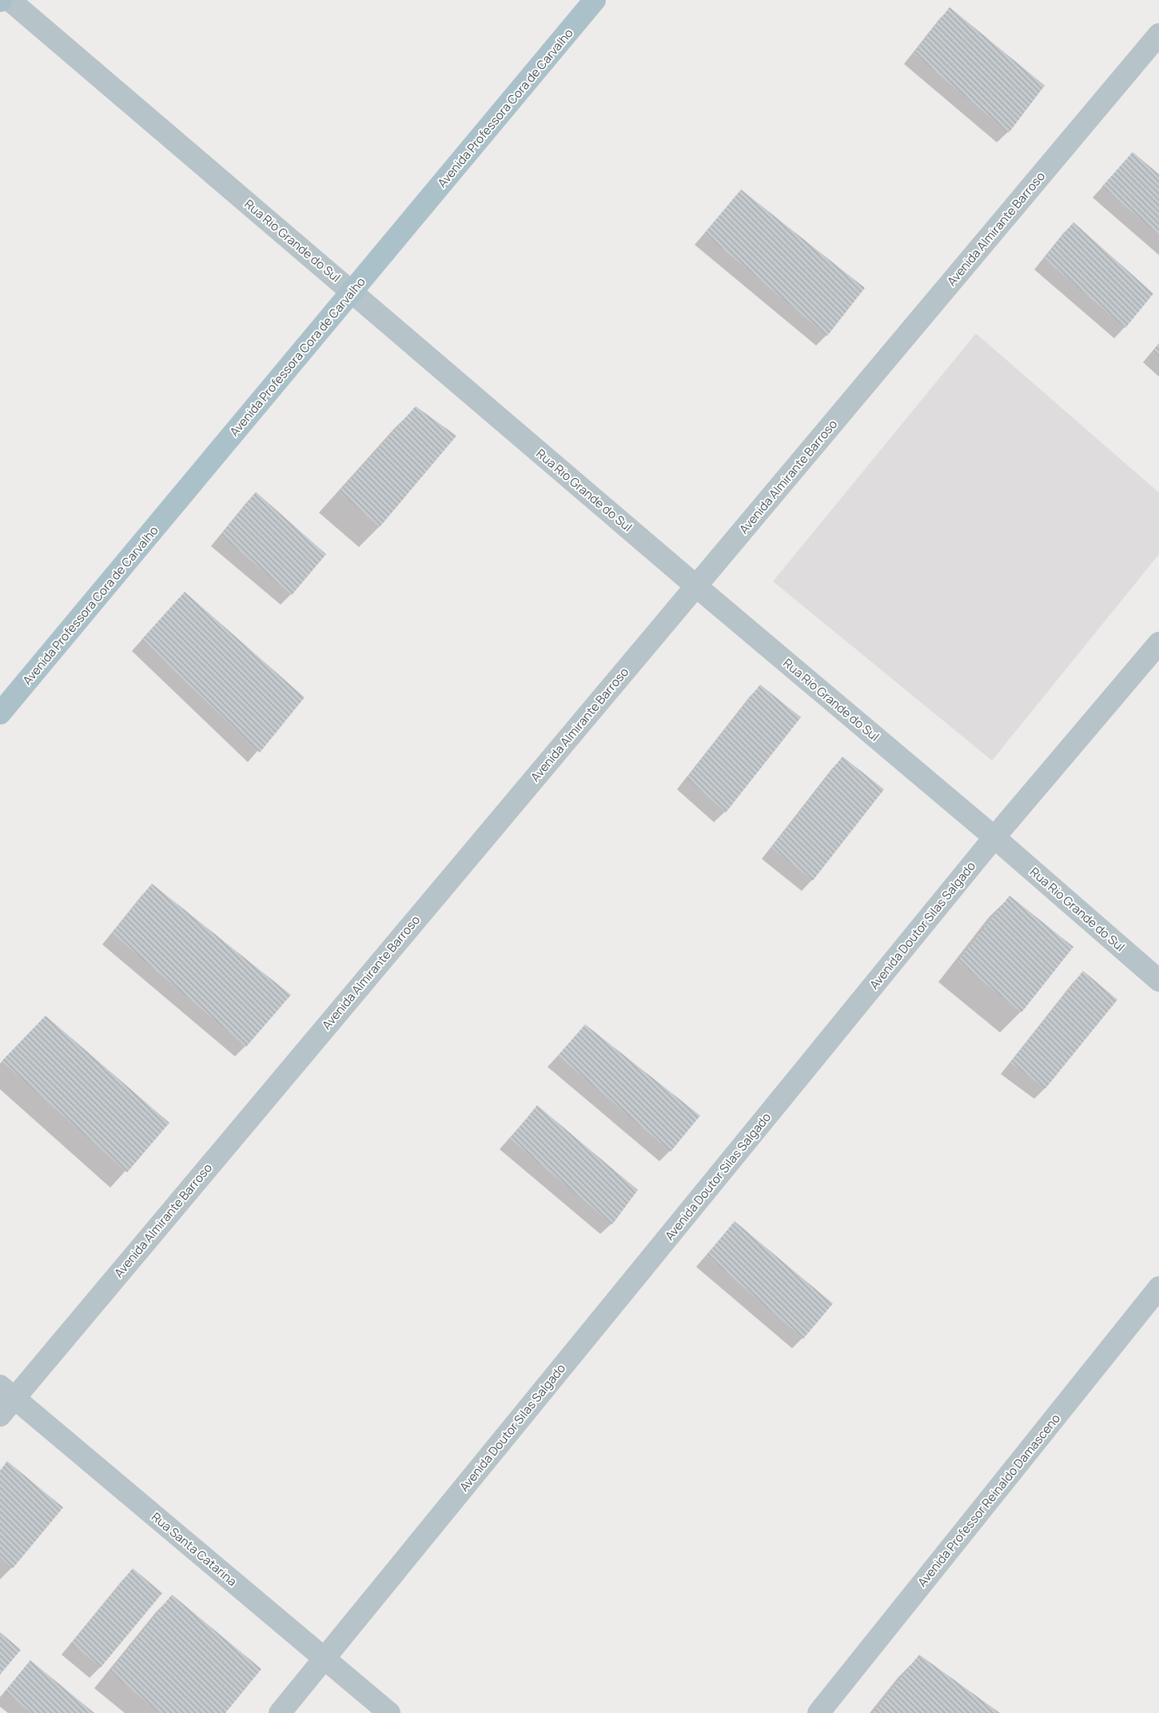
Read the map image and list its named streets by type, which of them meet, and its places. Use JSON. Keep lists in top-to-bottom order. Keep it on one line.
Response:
{"streets":{"main road":["Avenida Professora Cora de Carvalho"],"street":["Avenida Almirante Barroso","Rua Rio Grande do Sul","Avenida Doutor Silas Salgado","Avenida Professor Reinaldo Damasceno","Rua Santa Catarina"]},"crossings":[["Avenida Professora Cora de Carvalho","Rua Rio Grande do Sul"],["Avenida Almirante Barroso","Rua Rio Grande do Sul"],["Avenida Almirante Barroso","Rua Santa Catarina"],["Rua Rio Grande do Sul","Avenida Doutor Silas Salgado"],["Avenida Doutor Silas Salgado","Rua Santa Catarina"]]}
